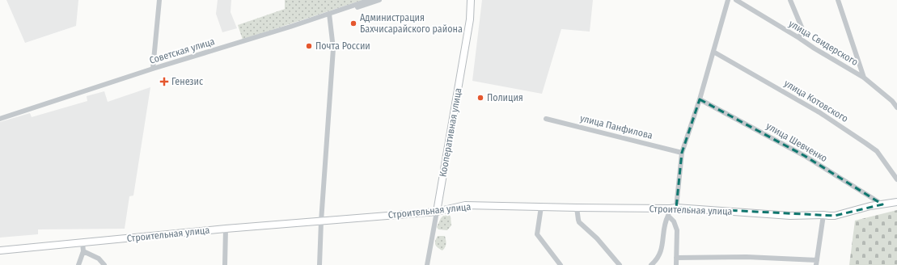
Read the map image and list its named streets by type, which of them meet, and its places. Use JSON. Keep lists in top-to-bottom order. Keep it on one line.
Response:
{"streets":{"main road":["Кооперативная улица","Строительная улица"],"street":["улица Свидерского","Советская улица","улица Котовского","улица Панфилова","улица Шевченко"]},"crossings":[["Кооперативная улица","Строительная улица"],["улица Шевченко","Строительная улица"]],"places":{"other":["Администрация Бахчисарайского района","Почта России","Полиция"],"health":["Генезис"]}}
